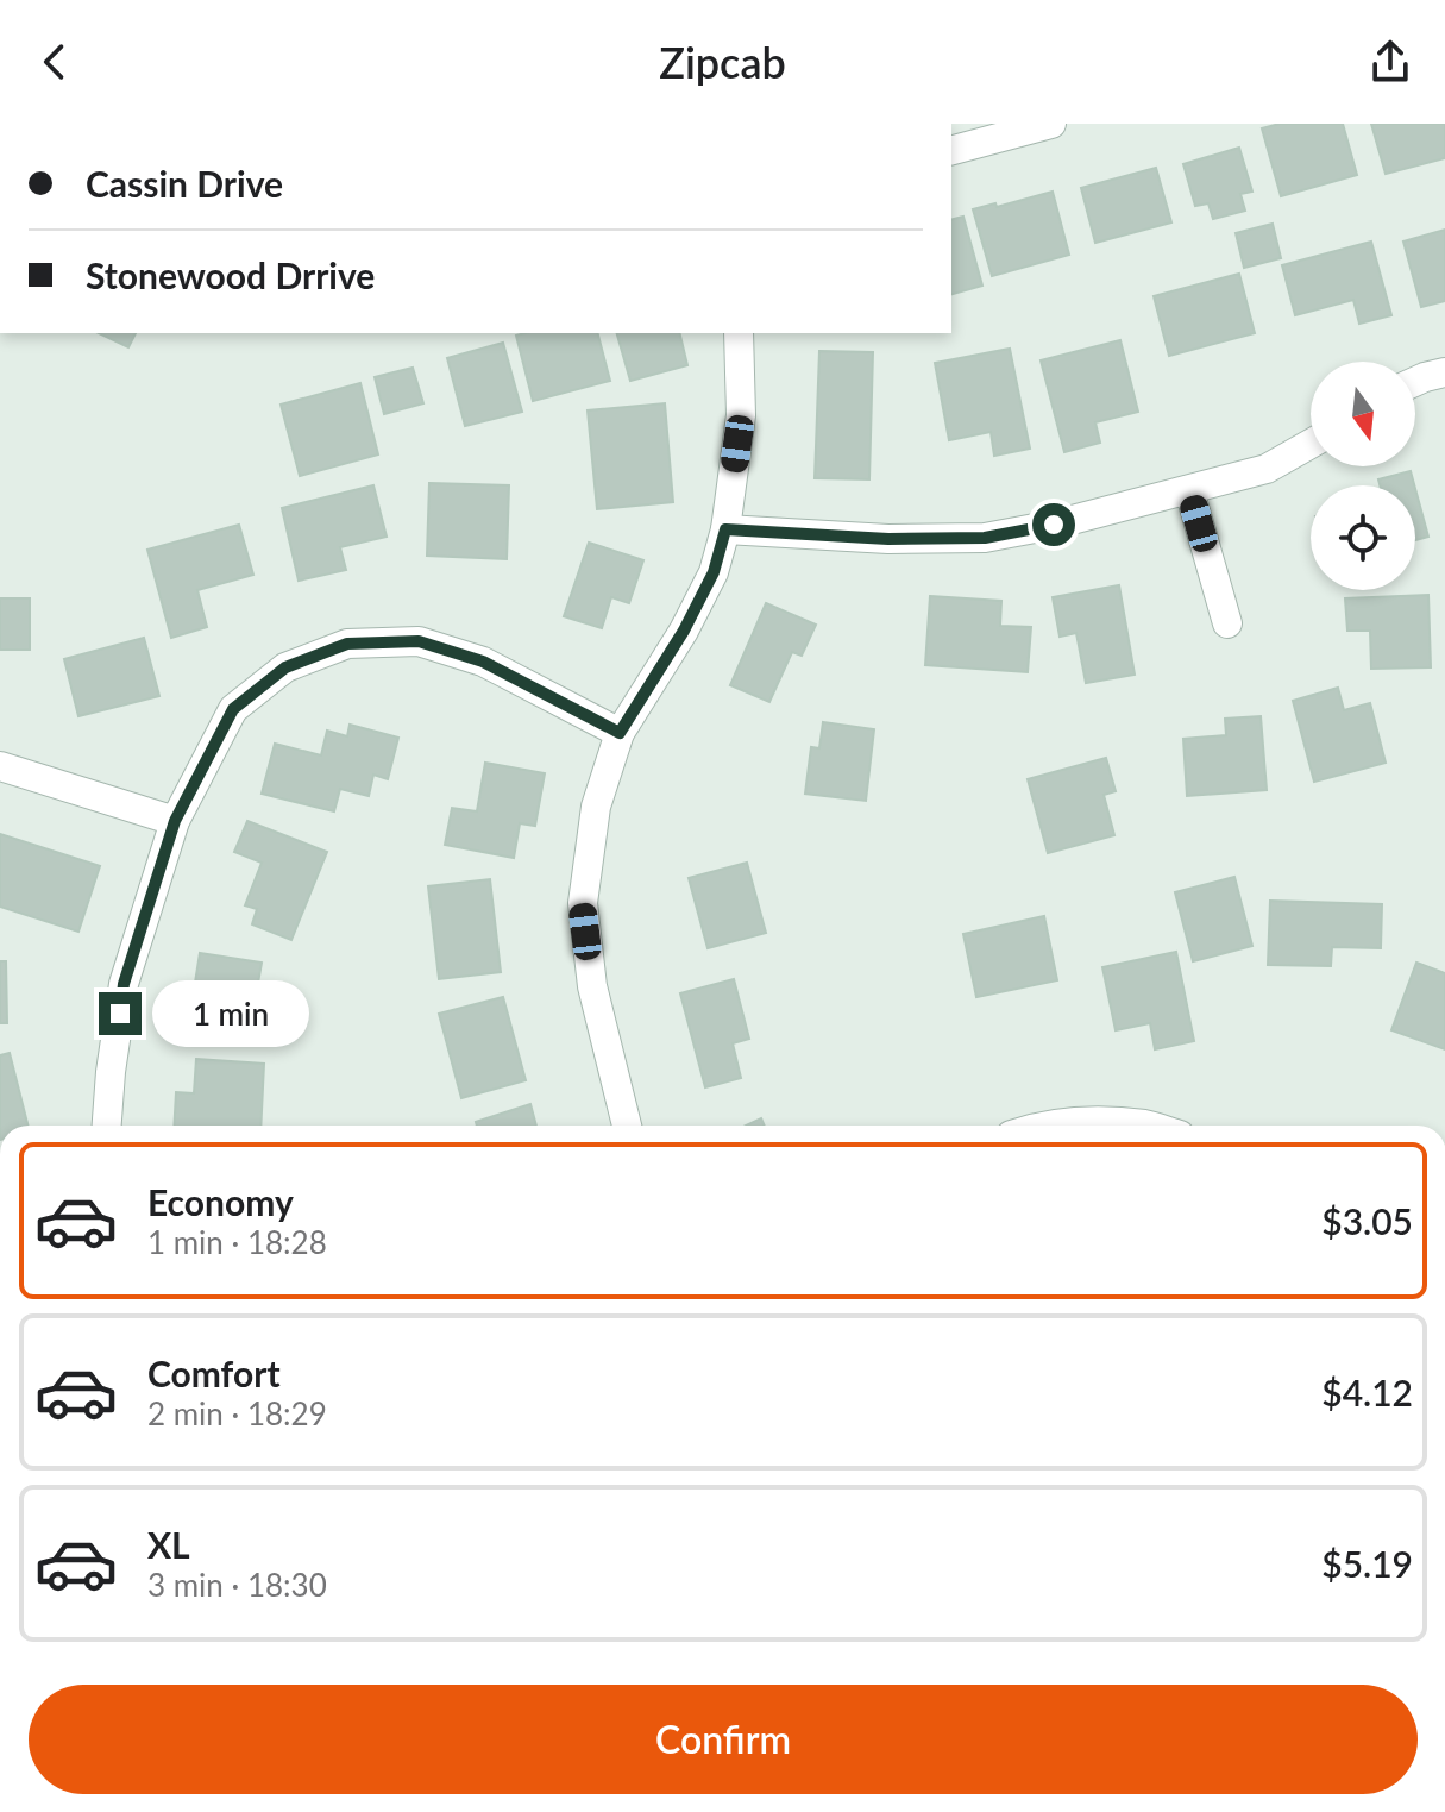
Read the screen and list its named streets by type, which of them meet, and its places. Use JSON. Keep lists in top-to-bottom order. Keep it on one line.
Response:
{"north":"bottom","page":{"header":"Zipcab","banner":["Cassin Drive","Stonewood Drrive"],"bubble":"1 min","list":[{"name":"Economy","note":"1 min · 18:28","value":"$3.05"},{"name":"Comfort","note":"2 min · 18:29","value":"$4.12"},{"name":"XL","note":"3 min · 18:30","value":"$5.19"}],"buttons":"Confirm"}}
